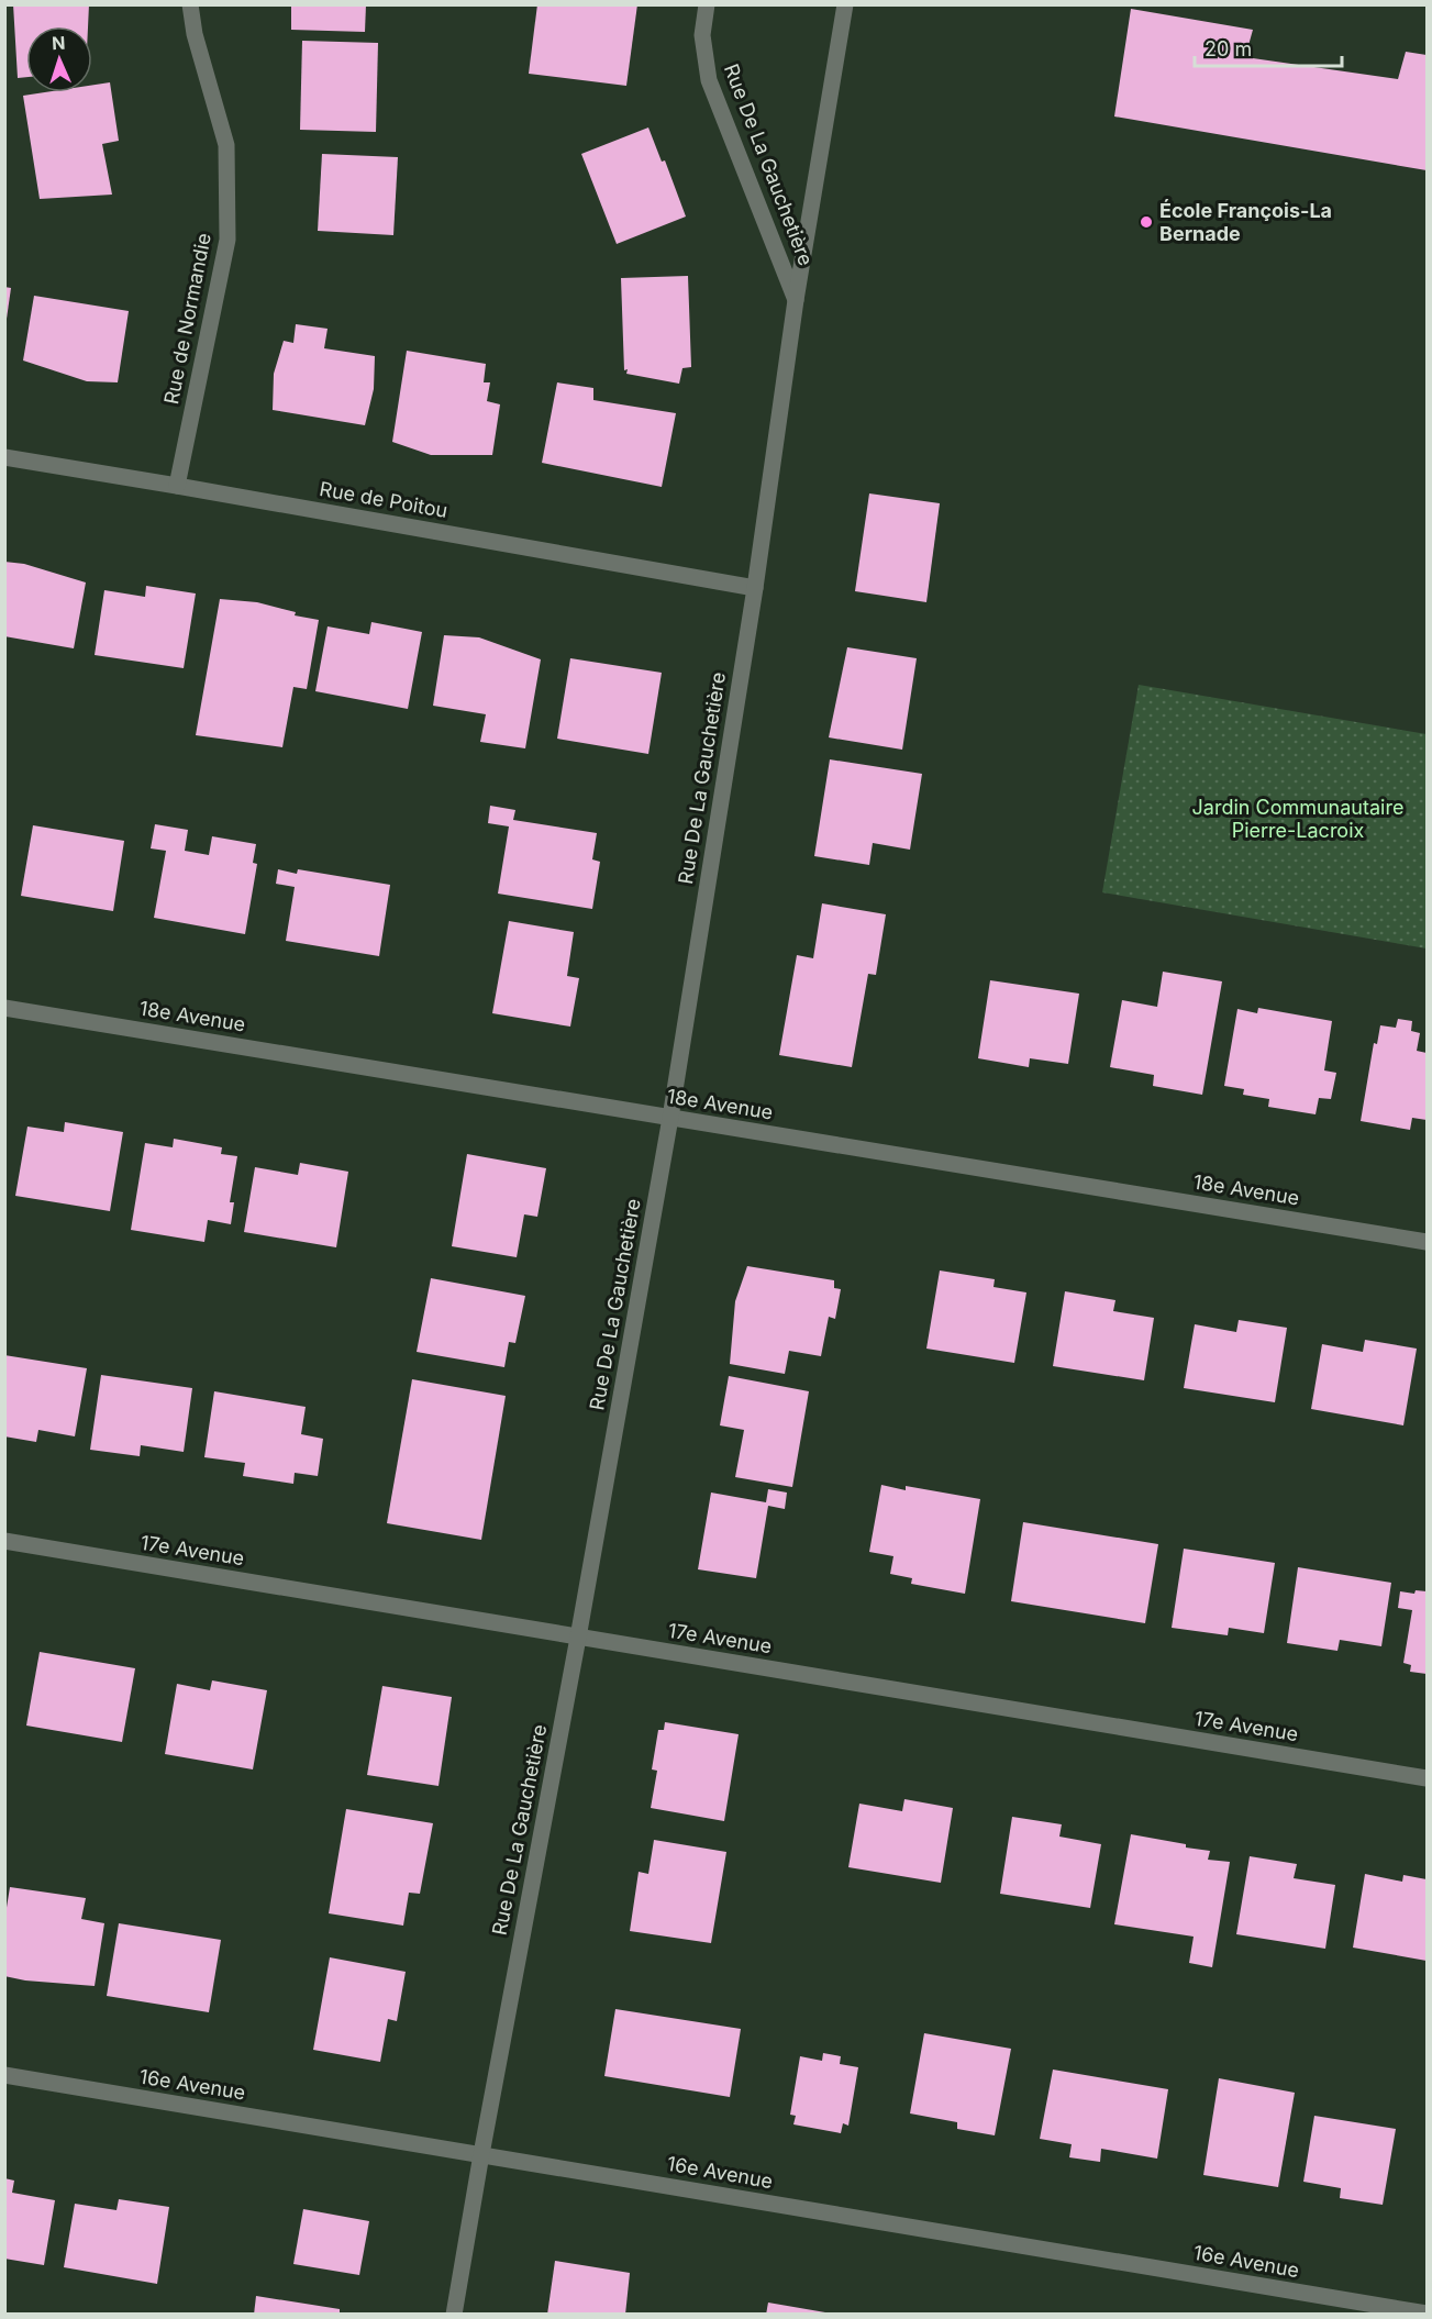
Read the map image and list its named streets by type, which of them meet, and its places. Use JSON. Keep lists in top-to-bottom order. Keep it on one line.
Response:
{"streets":{"street":["Rue De La Gauchetière","Rue de Normandie","Rue de Poitou","18e Avenue","17e Avenue","16e Avenue"]},"crossings":[["Rue De La Gauchetière","Rue de Poitou"],["Rue De La Gauchetière","18e Avenue"],["Rue De La Gauchetière","17e Avenue"],["Rue De La Gauchetière","16e Avenue"],["Rue de Normandie","Rue de Poitou"]],"parks":["Jardin Communautaire Pierre-Lacroix"],"places":["École François-La Bernade"],"scale_bar":"20 m","north":"top"}
